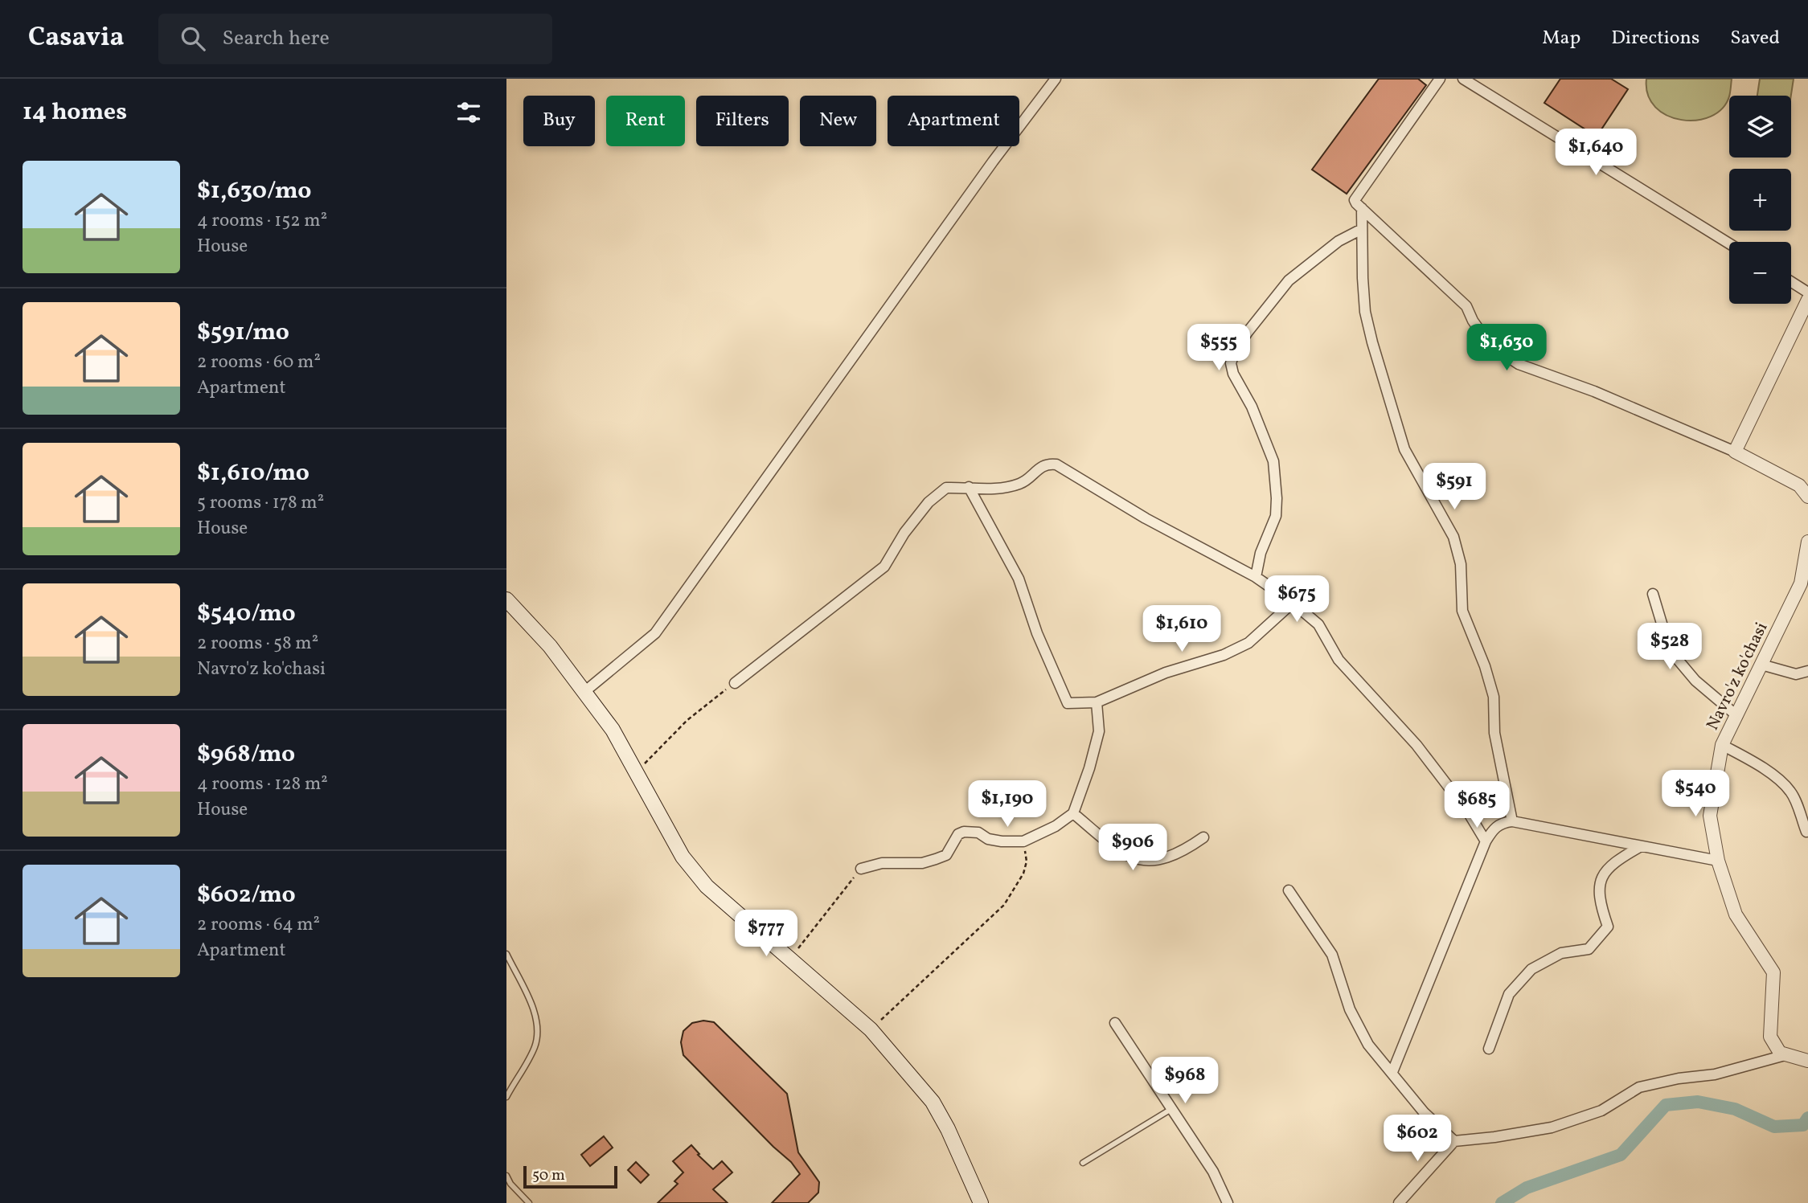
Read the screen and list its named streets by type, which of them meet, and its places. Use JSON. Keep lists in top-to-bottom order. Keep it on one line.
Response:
{"streets":{"street":["Navro'z ko'chasi"]},"scale_bar":"50 m","page":{"header":"Casavia","search":"Search here","nav":["Map","Directions","Saved"],"heading":"14 homes","map_buttons":["+","−"],"chip":["Buy","Rent","Filters","New","Apartment"],"price":["$1,640","$555","$1,630","$591","$675","$1,610","$528","$540","$1,190","$685","$906","$777","$968","$602"],"list":[{"name":"$1,630/mo","note":"4 rooms · 152 m² · House"},{"name":"$591/mo","note":"2 rooms · 60 m² · Apartment"},{"name":"$1,610/mo","note":"5 rooms · 178 m² · House"},{"name":"$540/mo","note":"2 rooms · 58 m² · Navro'z ko'chasi"},{"name":"$968/mo","note":"4 rooms · 128 m² · House"},{"name":"$602/mo","note":"2 rooms · 64 m² · Apartment"}],"scale":"50 m"}}
